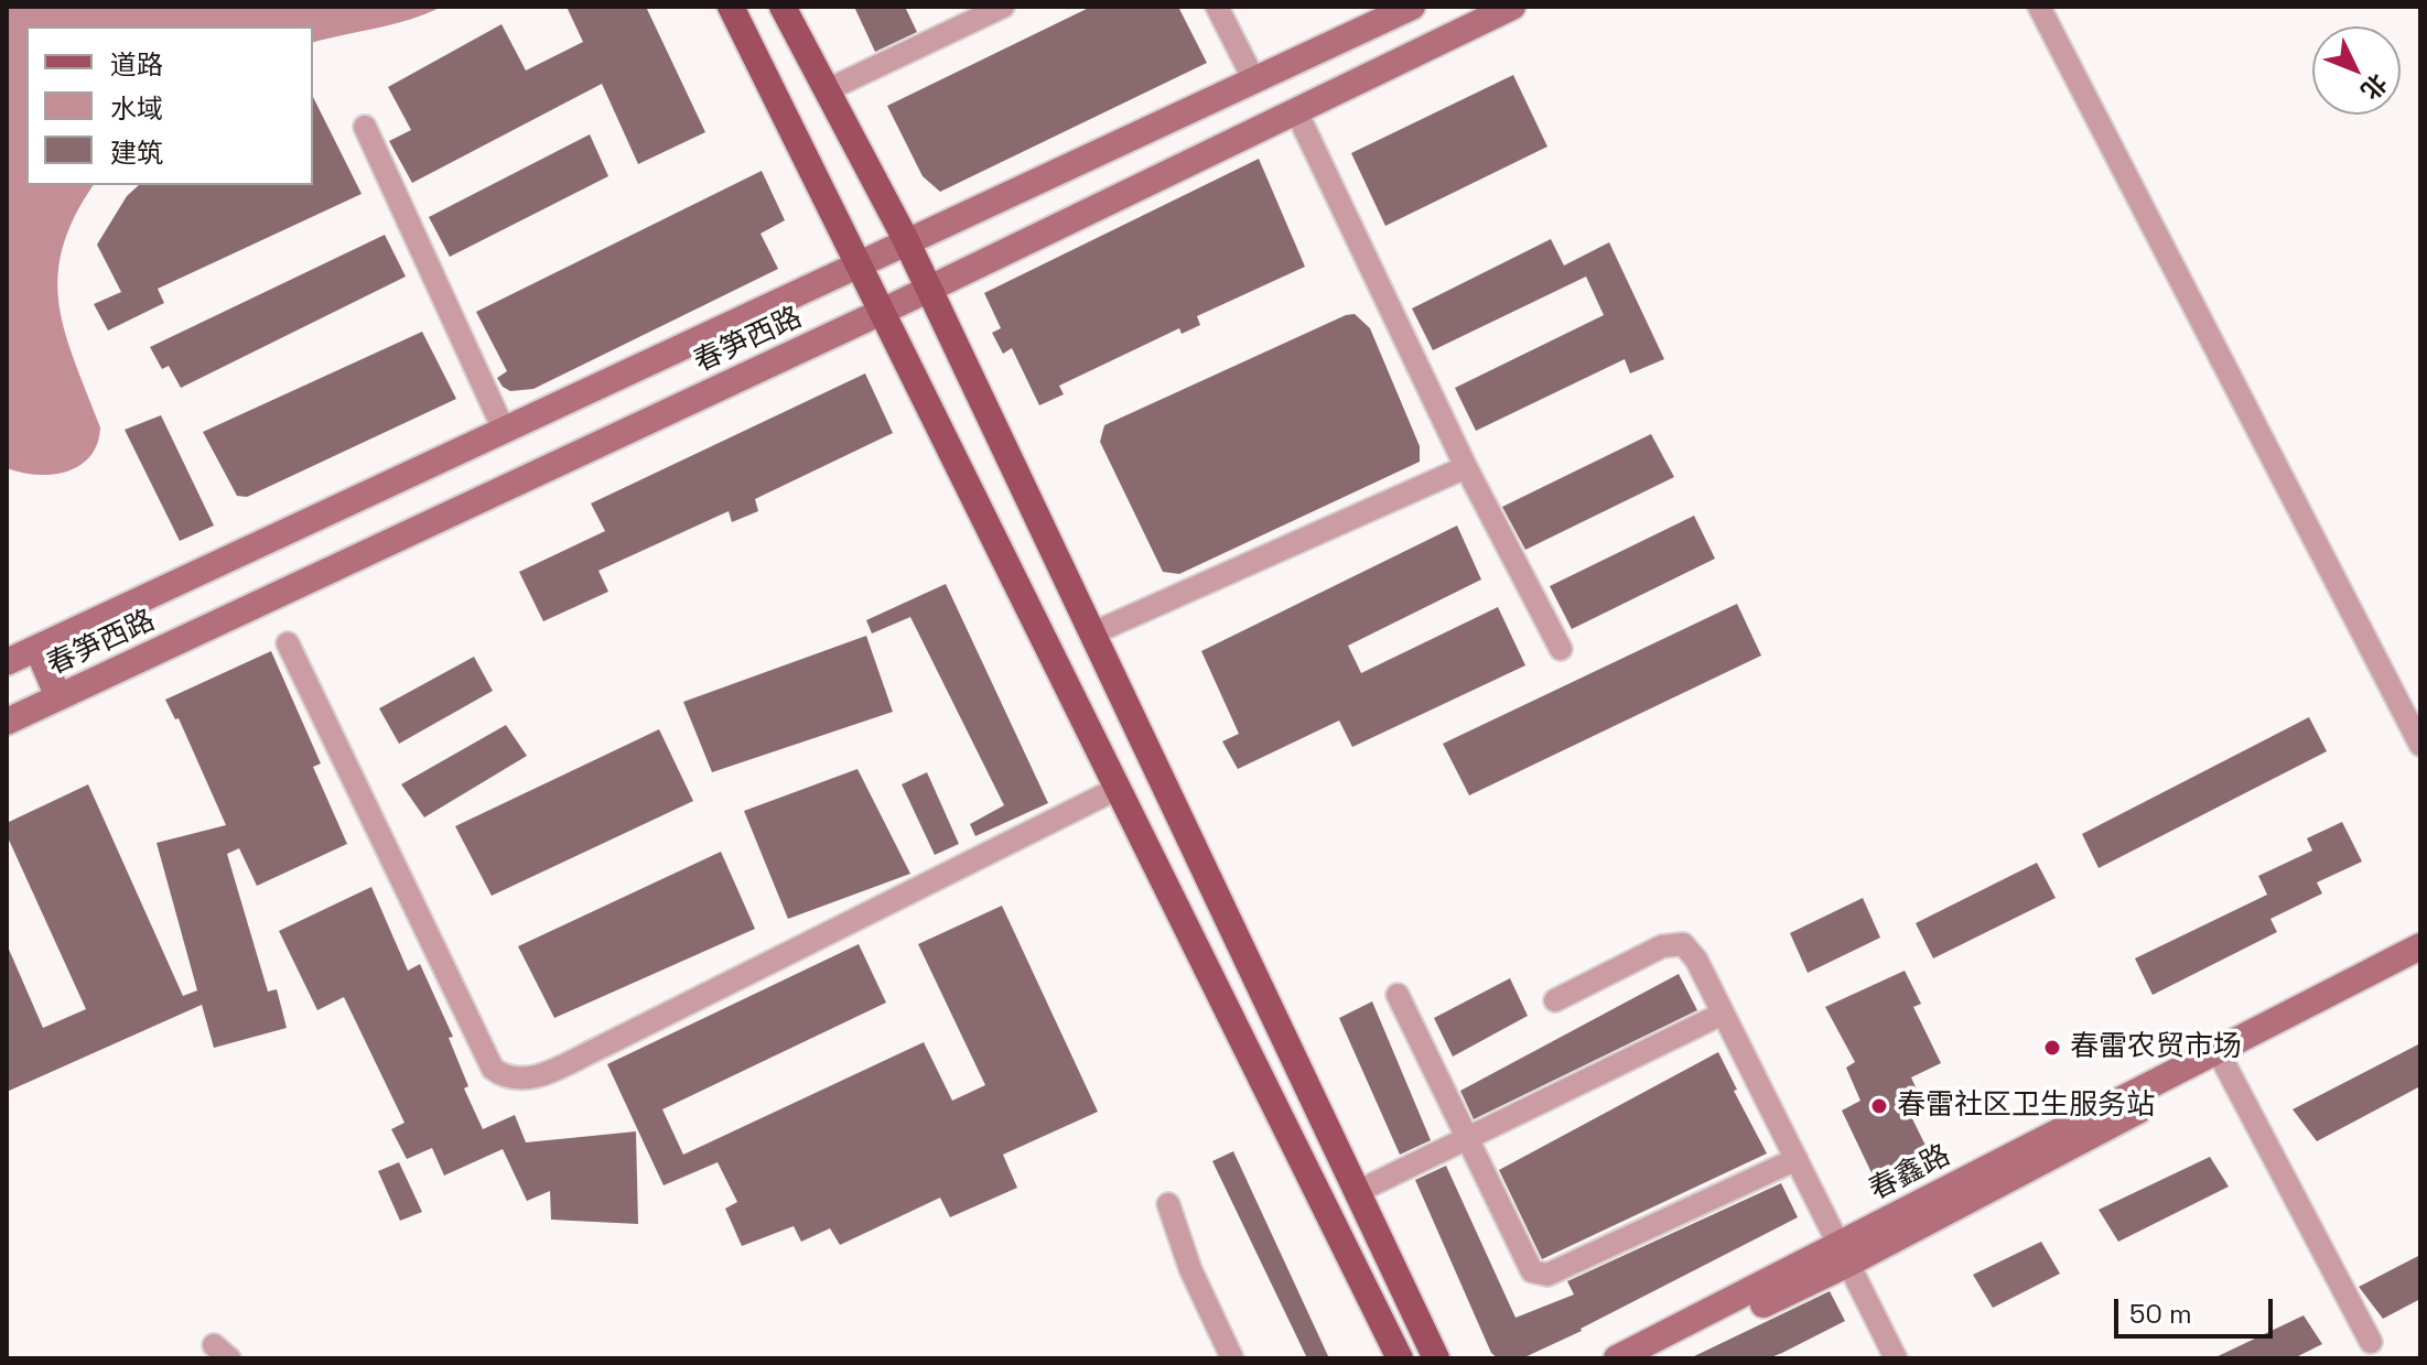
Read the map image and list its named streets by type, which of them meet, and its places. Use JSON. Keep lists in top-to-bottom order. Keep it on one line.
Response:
{"streets":{"main road":["春笋西路","春鑫路"]},"places":["春雷农贸市场","春雷社区卫生服务站"],"legend":["道路","水域","建筑"],"scale_bar":"50 m","north":"bottom right"}
